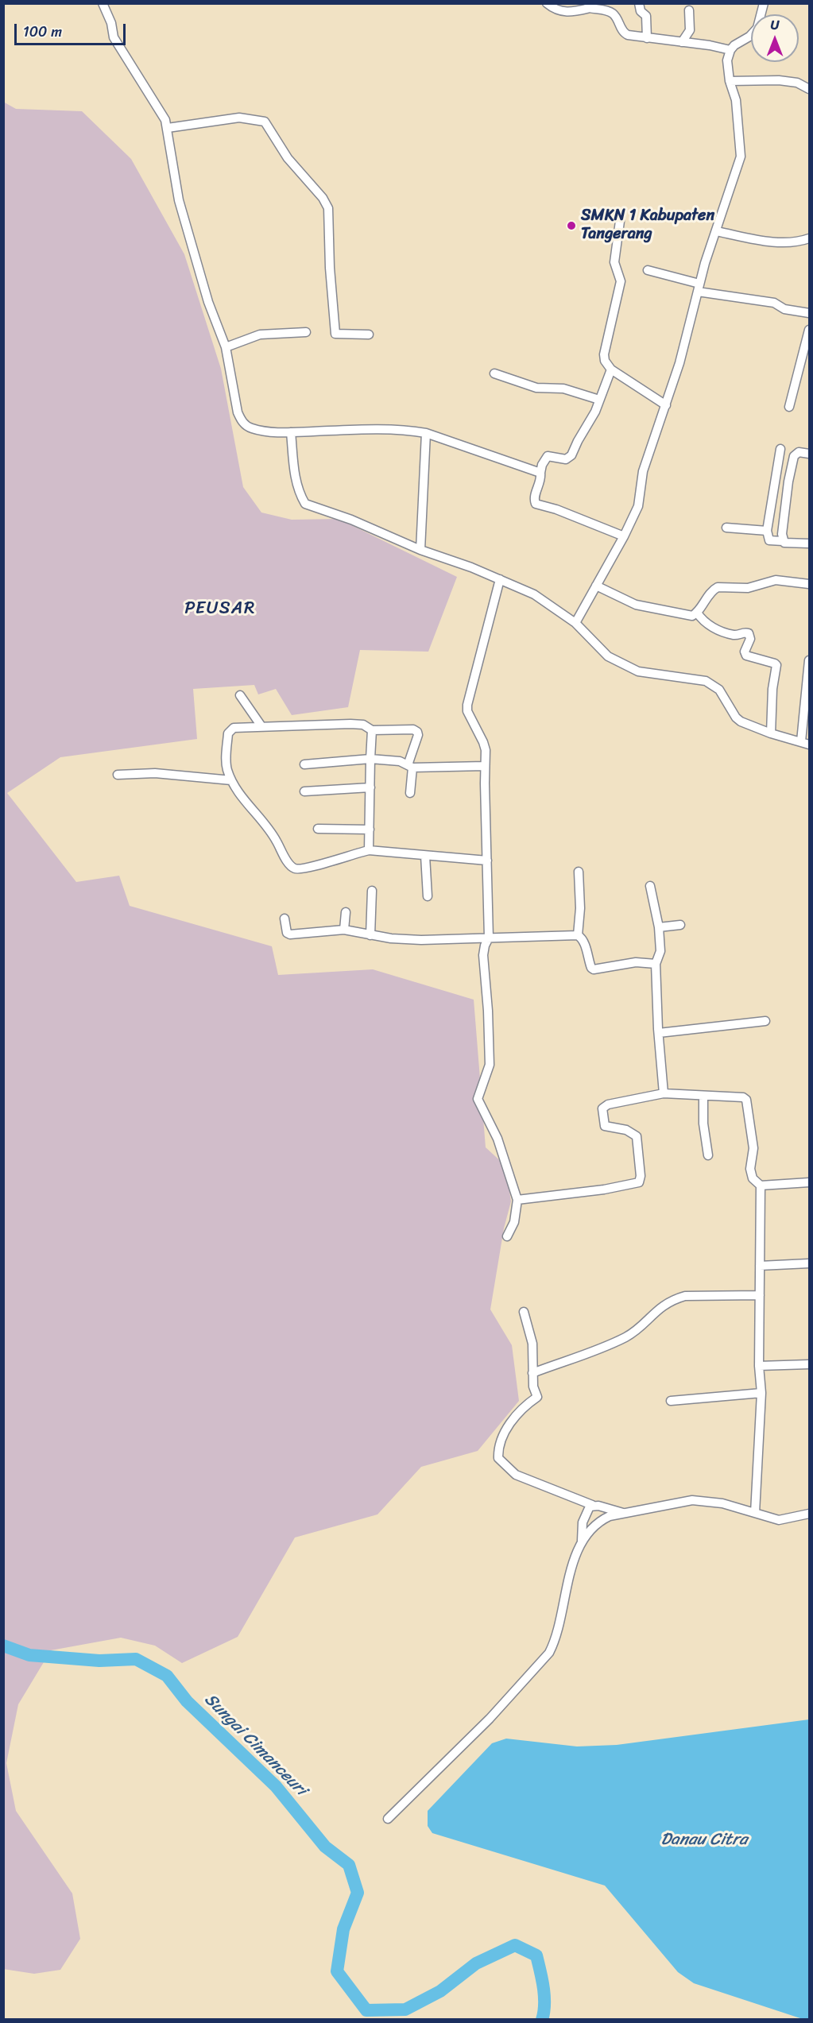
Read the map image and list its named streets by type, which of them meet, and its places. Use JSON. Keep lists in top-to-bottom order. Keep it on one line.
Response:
{"districts":["PEUSAR"],"water":["Sungai Cimanceuri","Danau Citra"],"places":["SMKN 1 Kabupaten Tangerang"],"scale_bar":"100 m","north":"top"}
